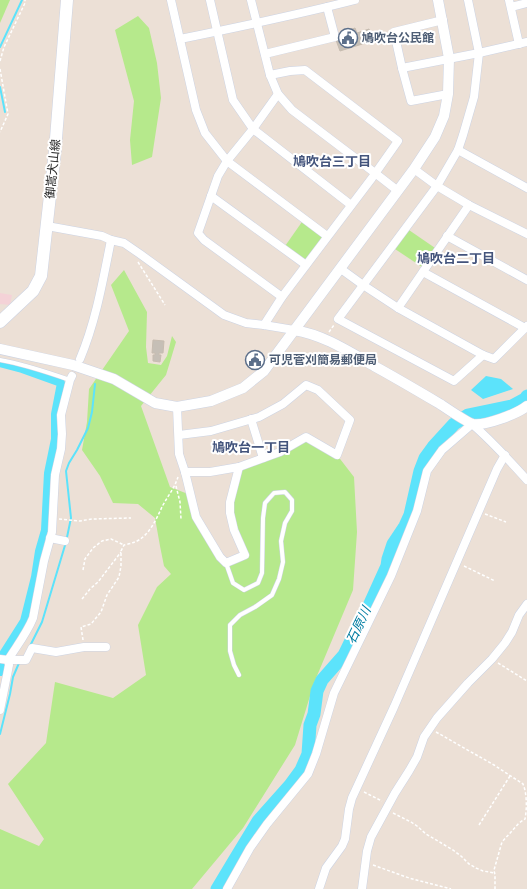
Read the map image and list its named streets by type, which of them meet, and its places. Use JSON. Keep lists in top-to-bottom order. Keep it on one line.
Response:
{"streets":{"main road":["御嵩犬山線"]},"districts":["鳩吹台三丁目","鳩吹台二丁目","鳩吹台一丁目"],"water":["石原川"],"places":{"public building":["鳩吹台公民館","可児菅刈簡易郵便局"]}}
